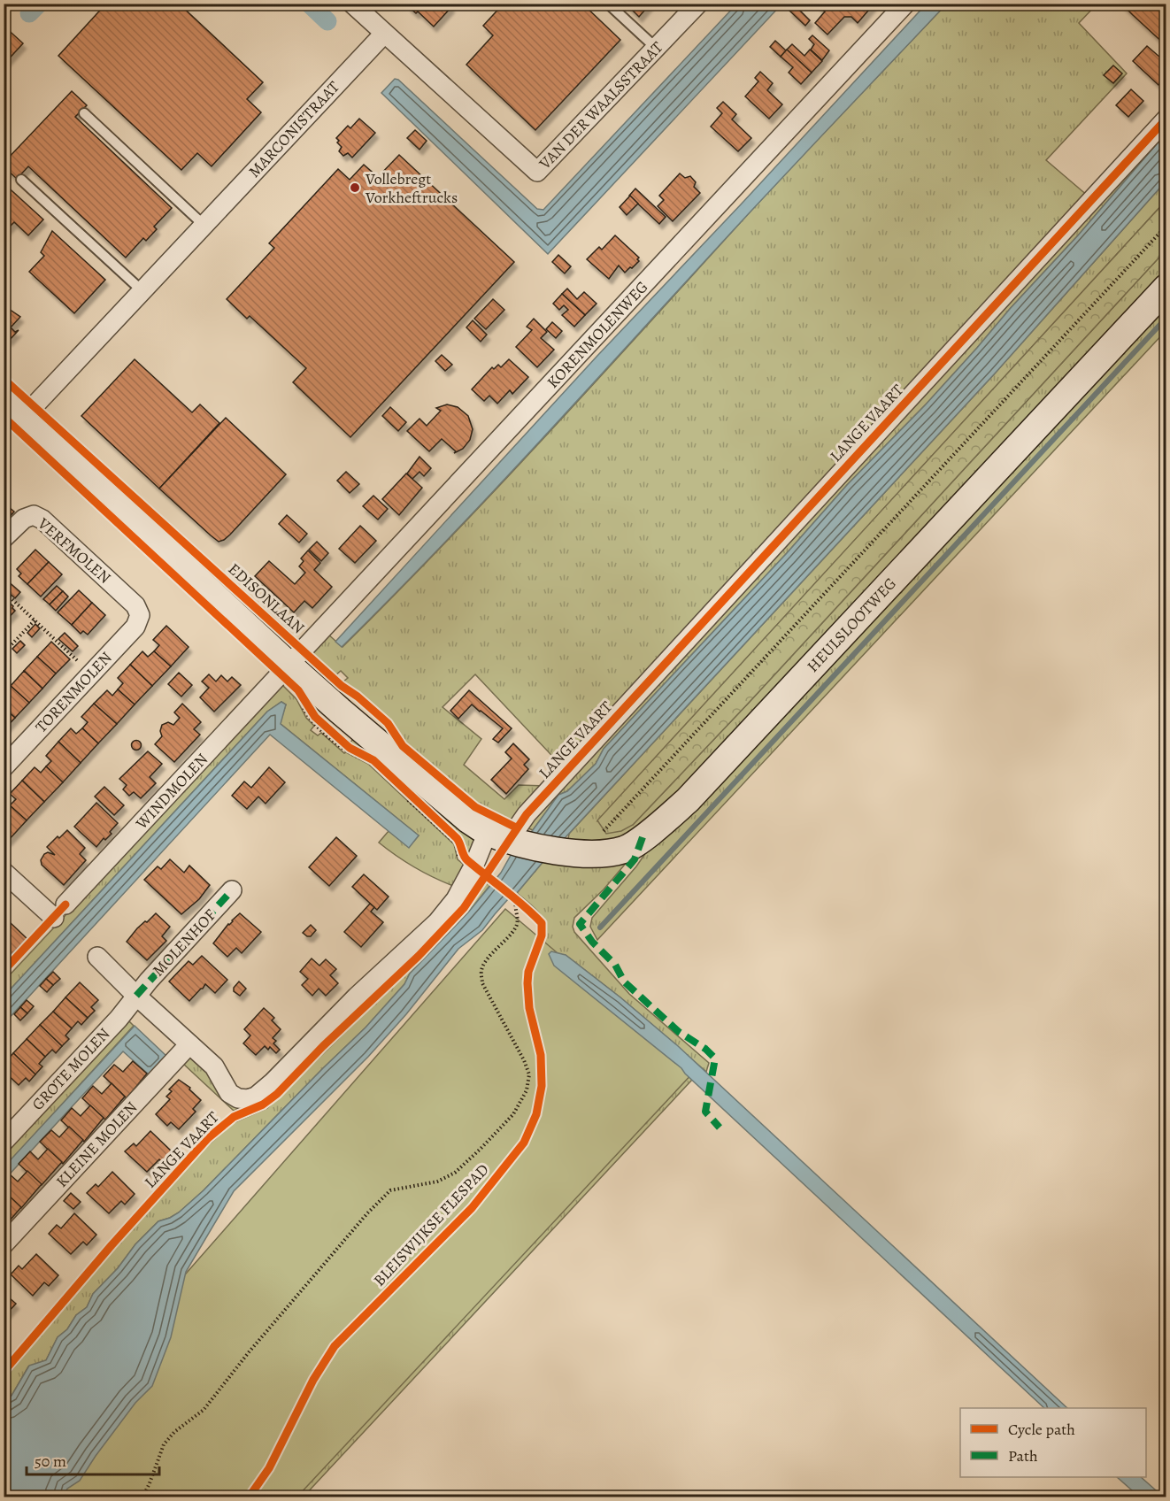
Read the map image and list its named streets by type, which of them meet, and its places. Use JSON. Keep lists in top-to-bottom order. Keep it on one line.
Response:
{"streets":{"street":["VAN DER WAALSSTRAAT","MARCONISTRAAT","KORENMOLENWEG","LANGE VAART","VERFMOLEN","EDISONLAAN","HEULSLOOTWEG","TORENMOLEN","WINDMOLEN","MOLENHOF","GROTE MOLEN","KLEINE MOLEN"],"cycle path":["BLEISWIJKSE FLESPAD"]},"crossings":[["VAN DER WAALSSTRAAT","MARCONISTRAAT"],["MARCONISTRAAT","EDISONLAAN"],["KORENMOLENWEG","EDISONLAAN"],["KORENMOLENWEG","WINDMOLEN"],["LANGE VAART","EDISONLAAN"],["LANGE VAART","HEULSLOOTWEG"],["LANGE VAART","MOLENHOF"],["LANGE VAART","GROTE MOLEN"],["LANGE VAART","KLEINE MOLEN"],["VERFMOLEN","TORENMOLEN"],["EDISONLAAN","HEULSLOOTWEG"],["EDISONLAAN","WINDMOLEN"],["MOLENHOF","GROTE MOLEN"]],"places":["Vollebregt Vorkheftrucks"],"legend":["Cycle path","Path"],"scale_bar":"50 m"}
